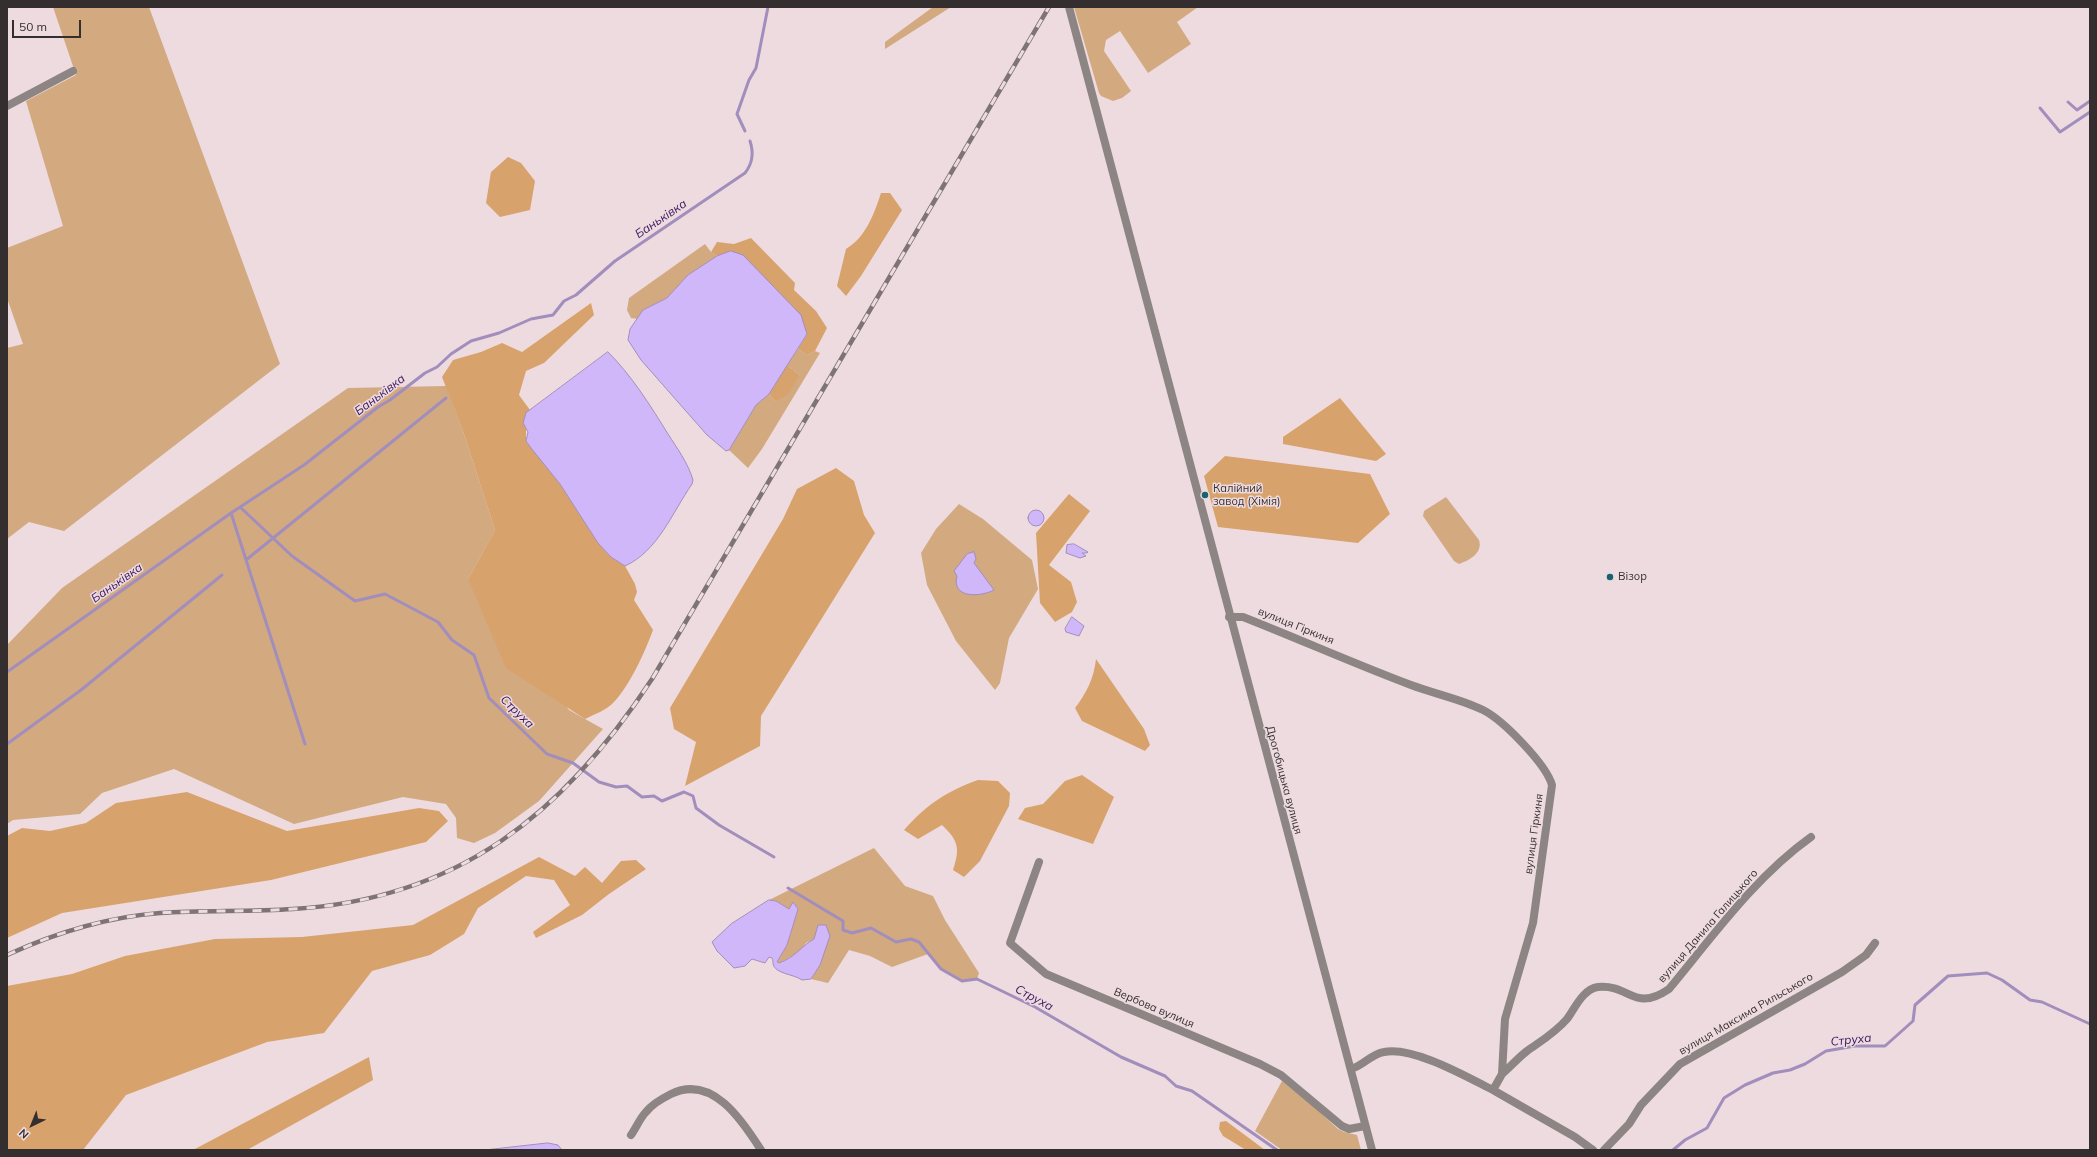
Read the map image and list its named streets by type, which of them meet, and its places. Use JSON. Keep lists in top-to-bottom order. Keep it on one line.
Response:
{"streets":{"street":["вулиця Гіркиня","Дрогобицька вулиця","вулиця Данила Галицького","Вербова вулиця","вулиця Максима Рильського"]},"crossings":[["вулиця Гіркиня","Дрогобицька вулиця"],["вулиця Гіркиня","вулиця Данила Галицького"],["Дрогобицька вулиця","Вербова вулиця"]],"water":["Баньківка","Струха"],"places":["Калійний завод (Хімія)","Візор"],"scale_bar":"50 m","north":"bottom left"}
